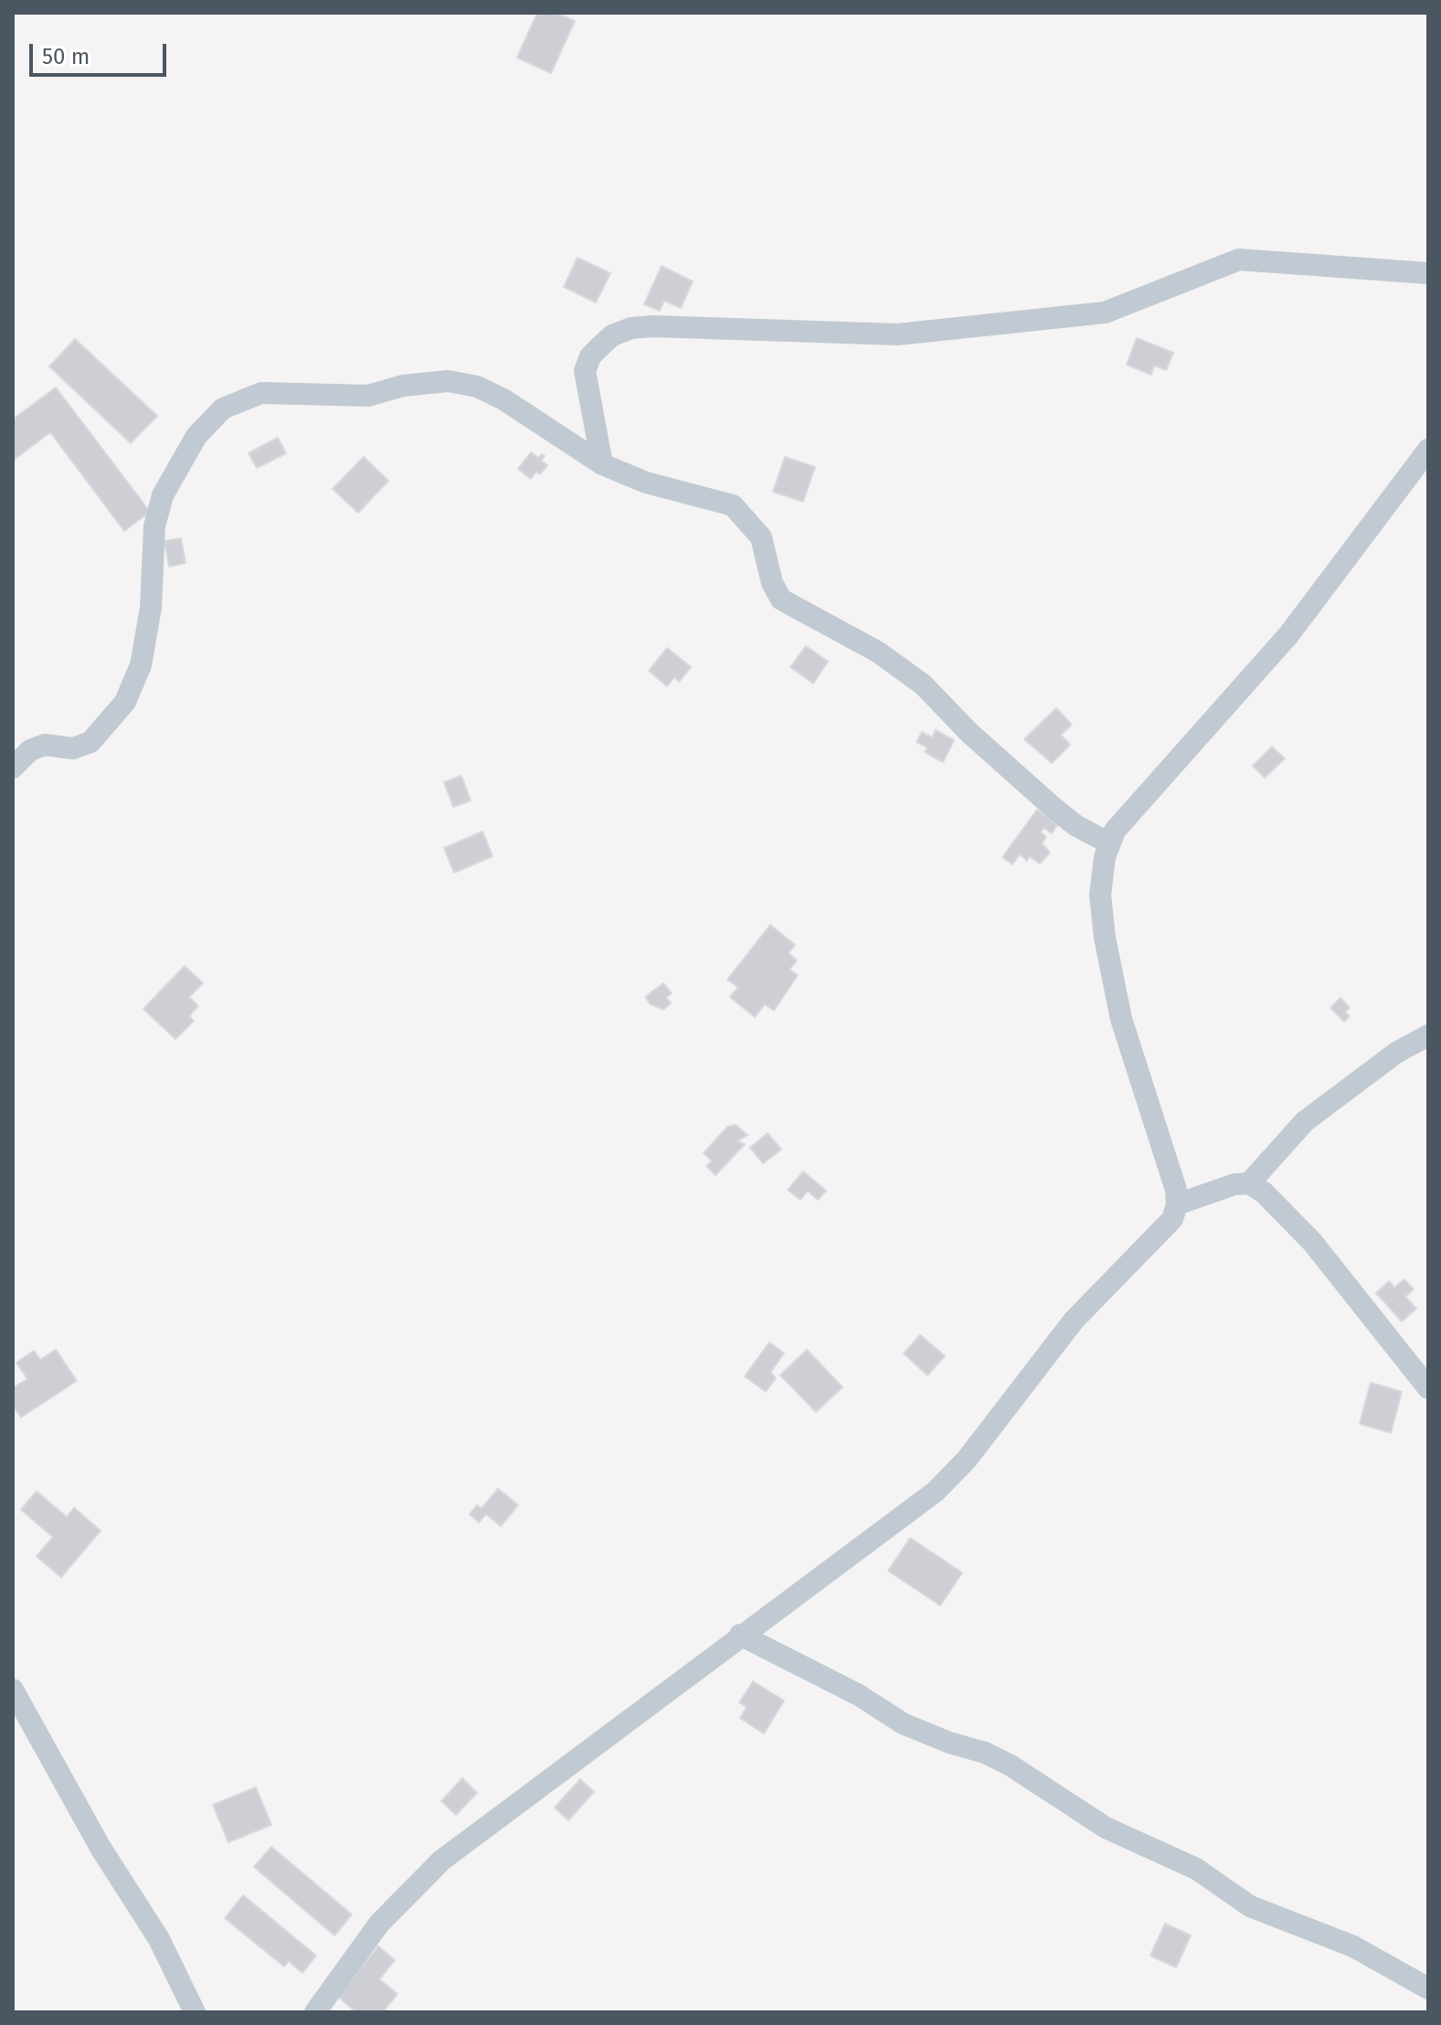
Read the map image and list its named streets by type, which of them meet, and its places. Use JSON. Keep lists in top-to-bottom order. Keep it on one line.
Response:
{"scale_bar":"50 m"}
